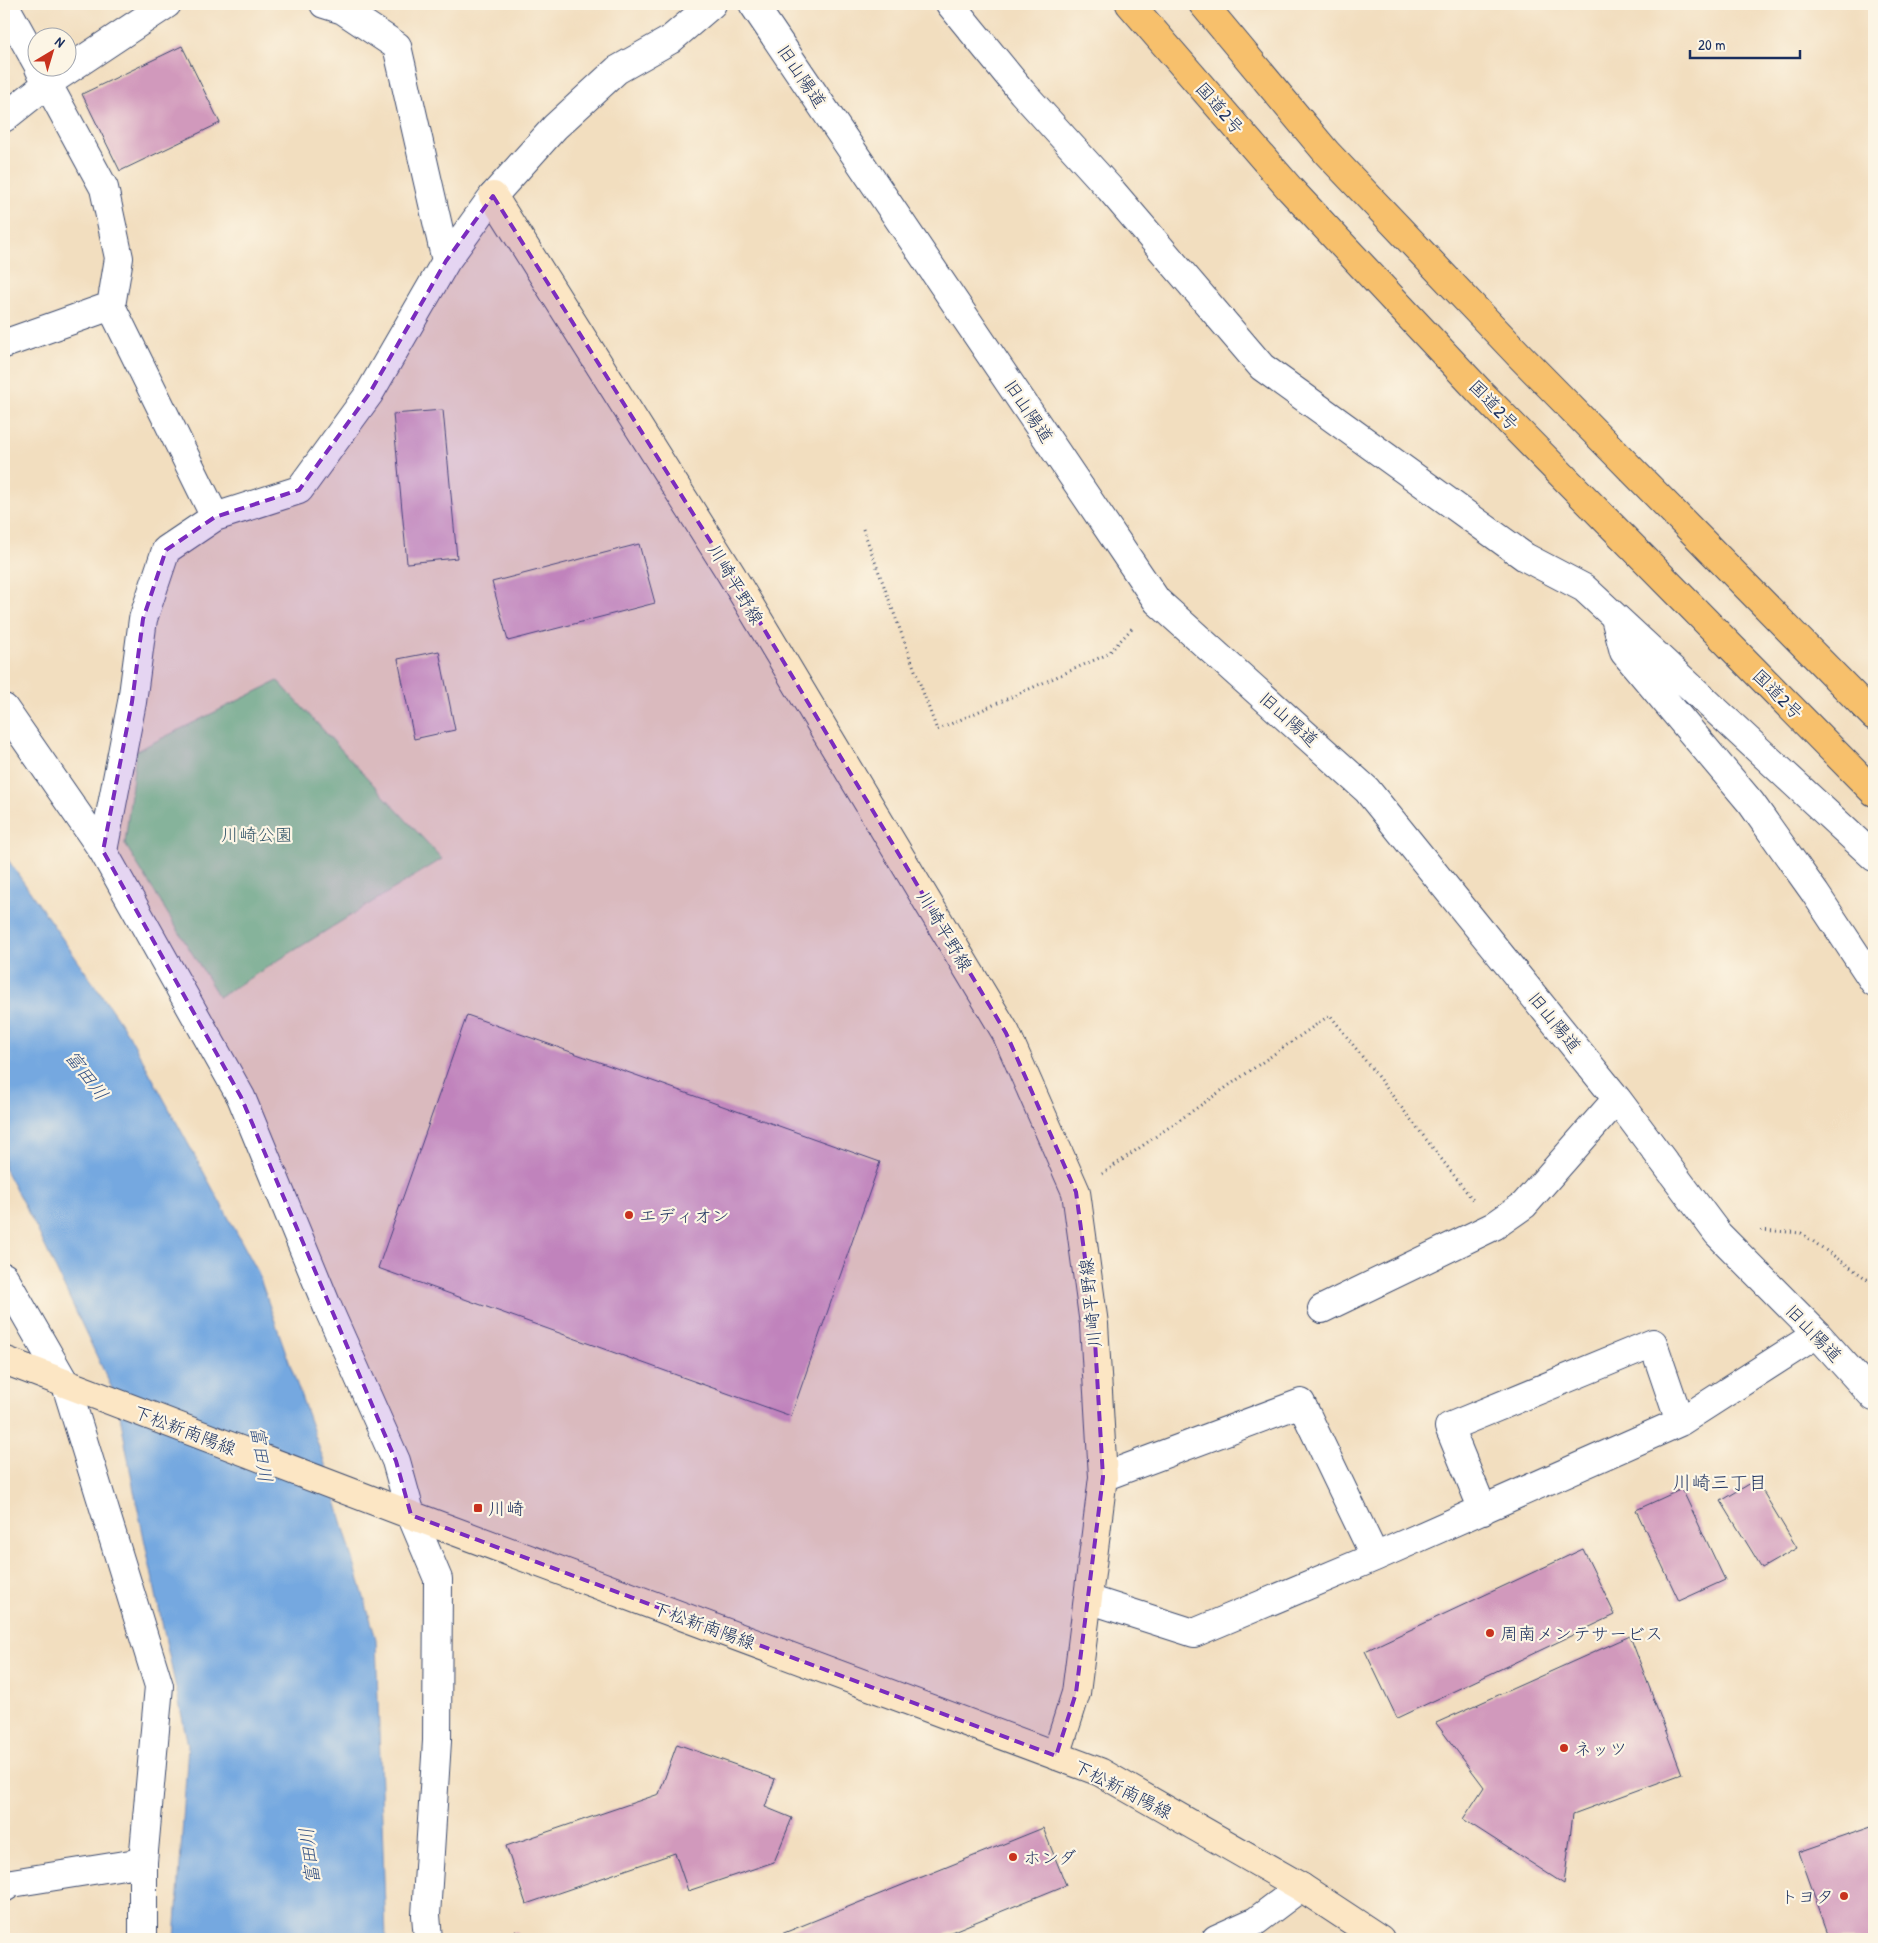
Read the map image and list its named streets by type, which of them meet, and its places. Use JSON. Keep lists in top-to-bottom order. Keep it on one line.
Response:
{"streets":{"highway":["国道2号"],"street":["旧山陽道","川崎平野線","下松新南陽線"]},"crossings":[["川崎平野線","下松新南陽線"]],"districts":["川崎三丁目"],"water":["富田川"],"parks":["川崎公園"],"places":{"other":["エディオン","周南メンテサービス","ネッツ","ホンダ","トヨタ"],"transit":["川崎"]},"scale_bar":"20 m","north":"top right"}
